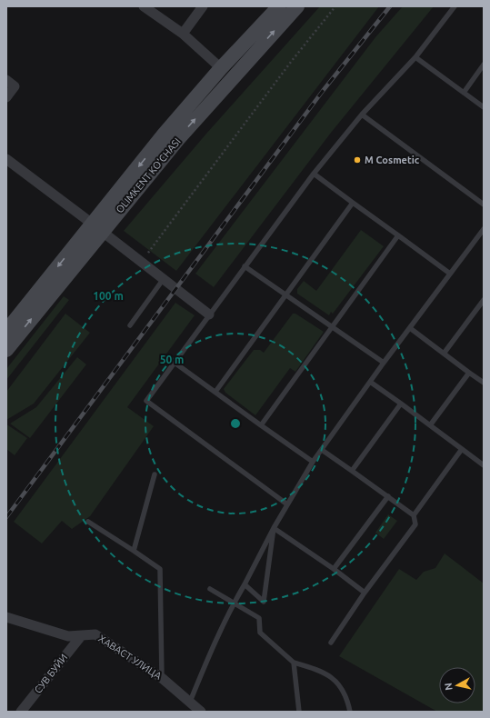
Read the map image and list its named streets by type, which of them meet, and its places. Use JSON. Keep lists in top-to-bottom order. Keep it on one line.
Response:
{"streets":{"main road":["OLIMKENT KO'CHASI"],"street":["ХАВАСТ УЛИЦА","СУВ БУЙИ"]},"crossings":[["ХАВАСТ УЛИЦА","СУВ БУЙИ"]],"places":["M Cosmetic"],"north":"left","rings":["100 m","50 m"]}
